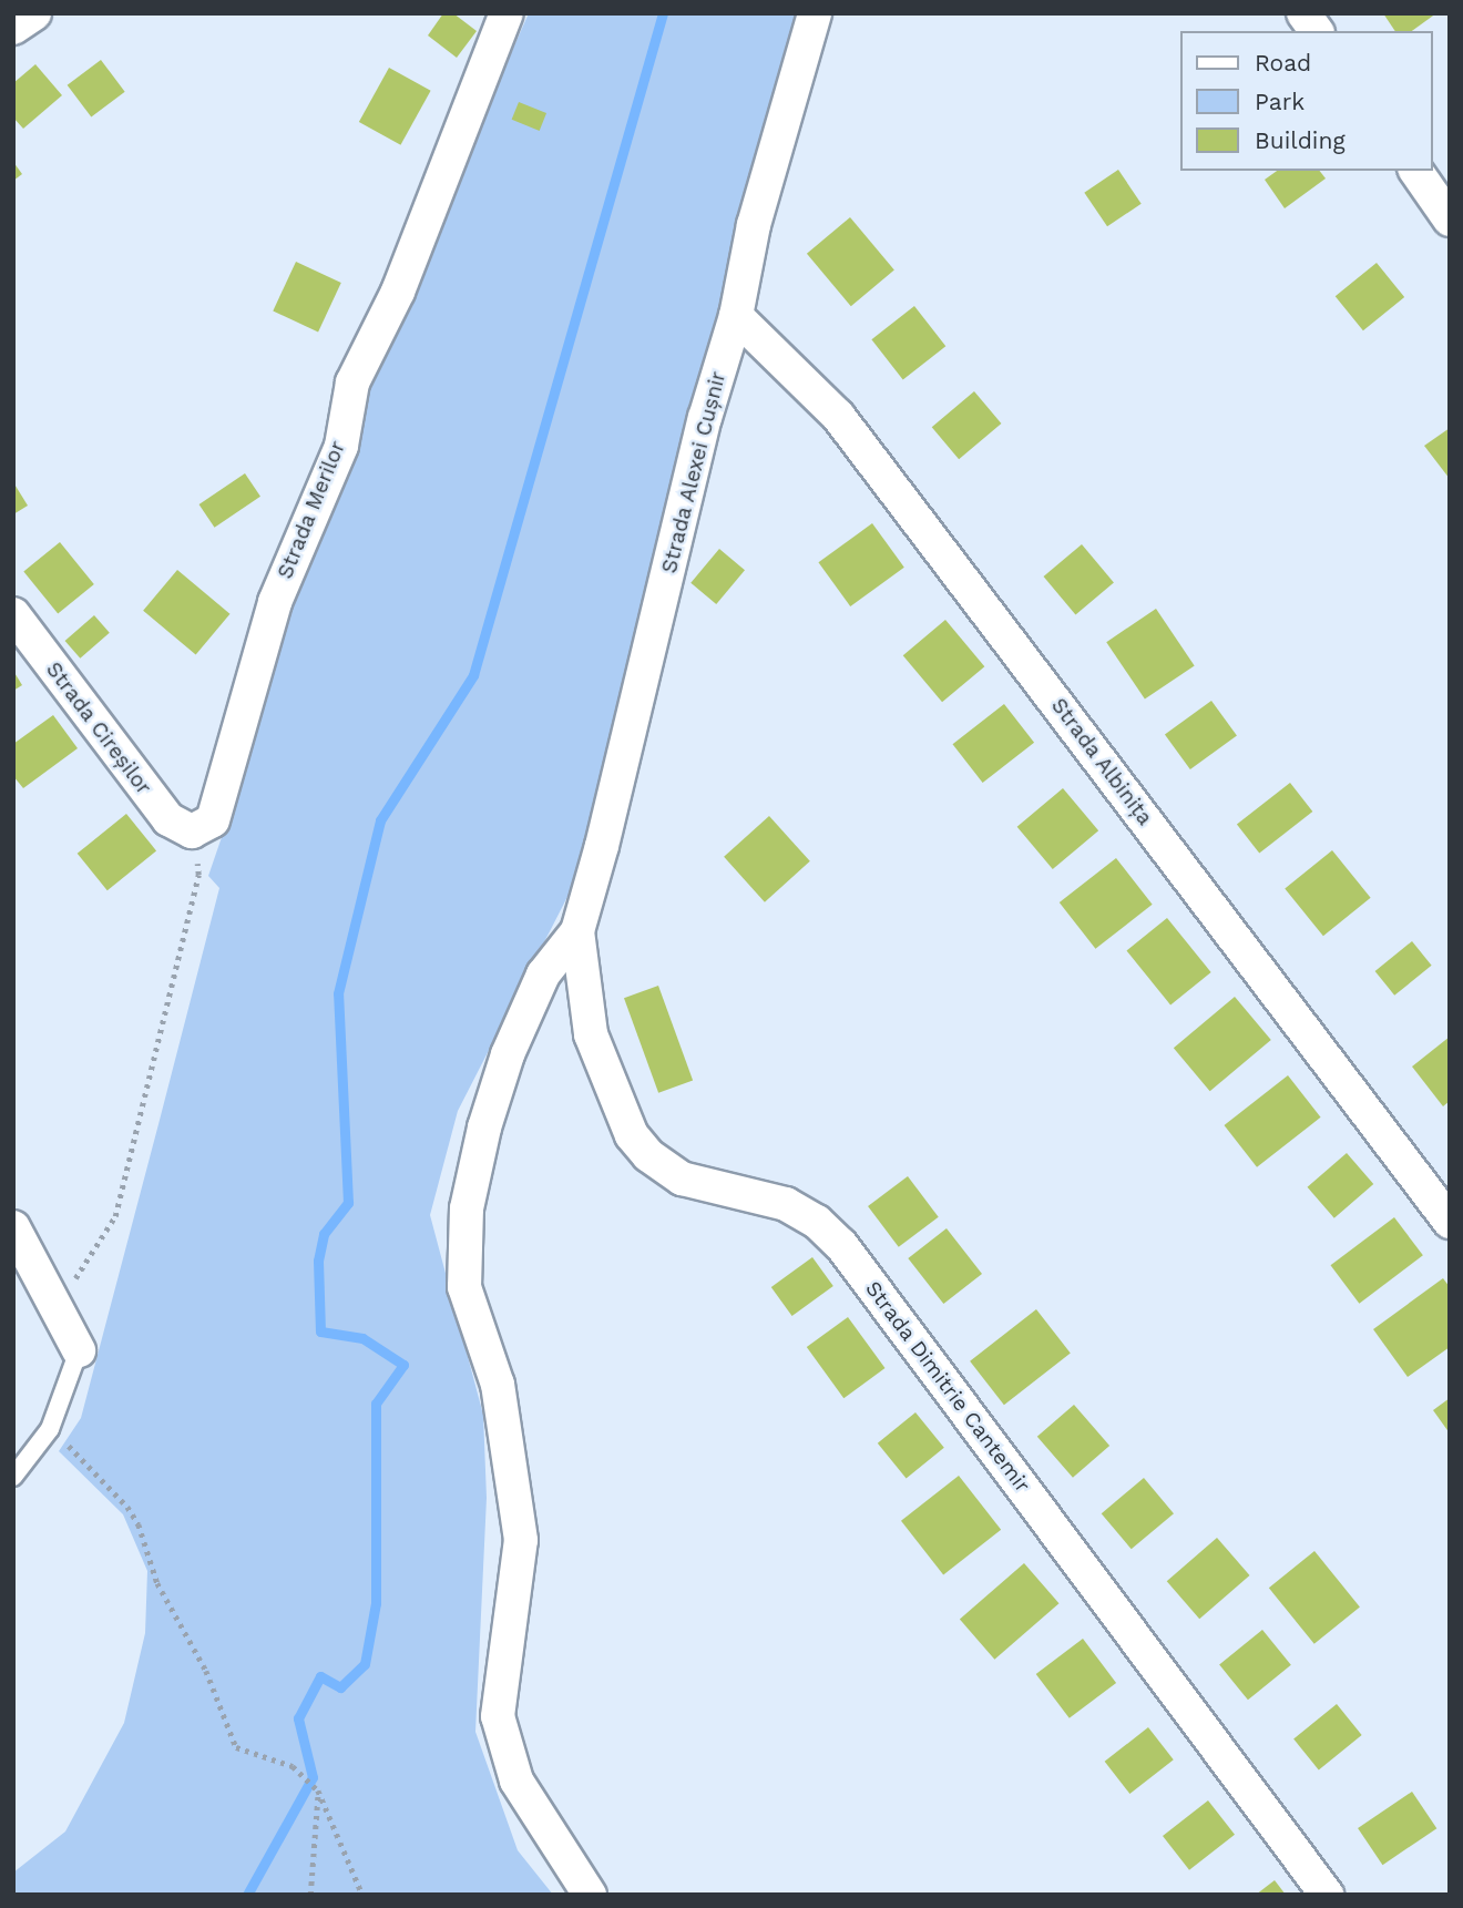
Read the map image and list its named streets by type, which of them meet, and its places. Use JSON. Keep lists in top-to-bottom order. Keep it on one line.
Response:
{"streets":{"street":["Strada Alexei Cușnir","Strada Merilor","Strada Cireșilor","Strada Albinița","Strada Dimitrie Cantemir"]},"crossings":[["Strada Alexei Cușnir","Strada Albinița"],["Strada Alexei Cușnir","Strada Dimitrie Cantemir"],["Strada Merilor","Strada Cireșilor"]],"legend":["Road","Park","Building"]}
